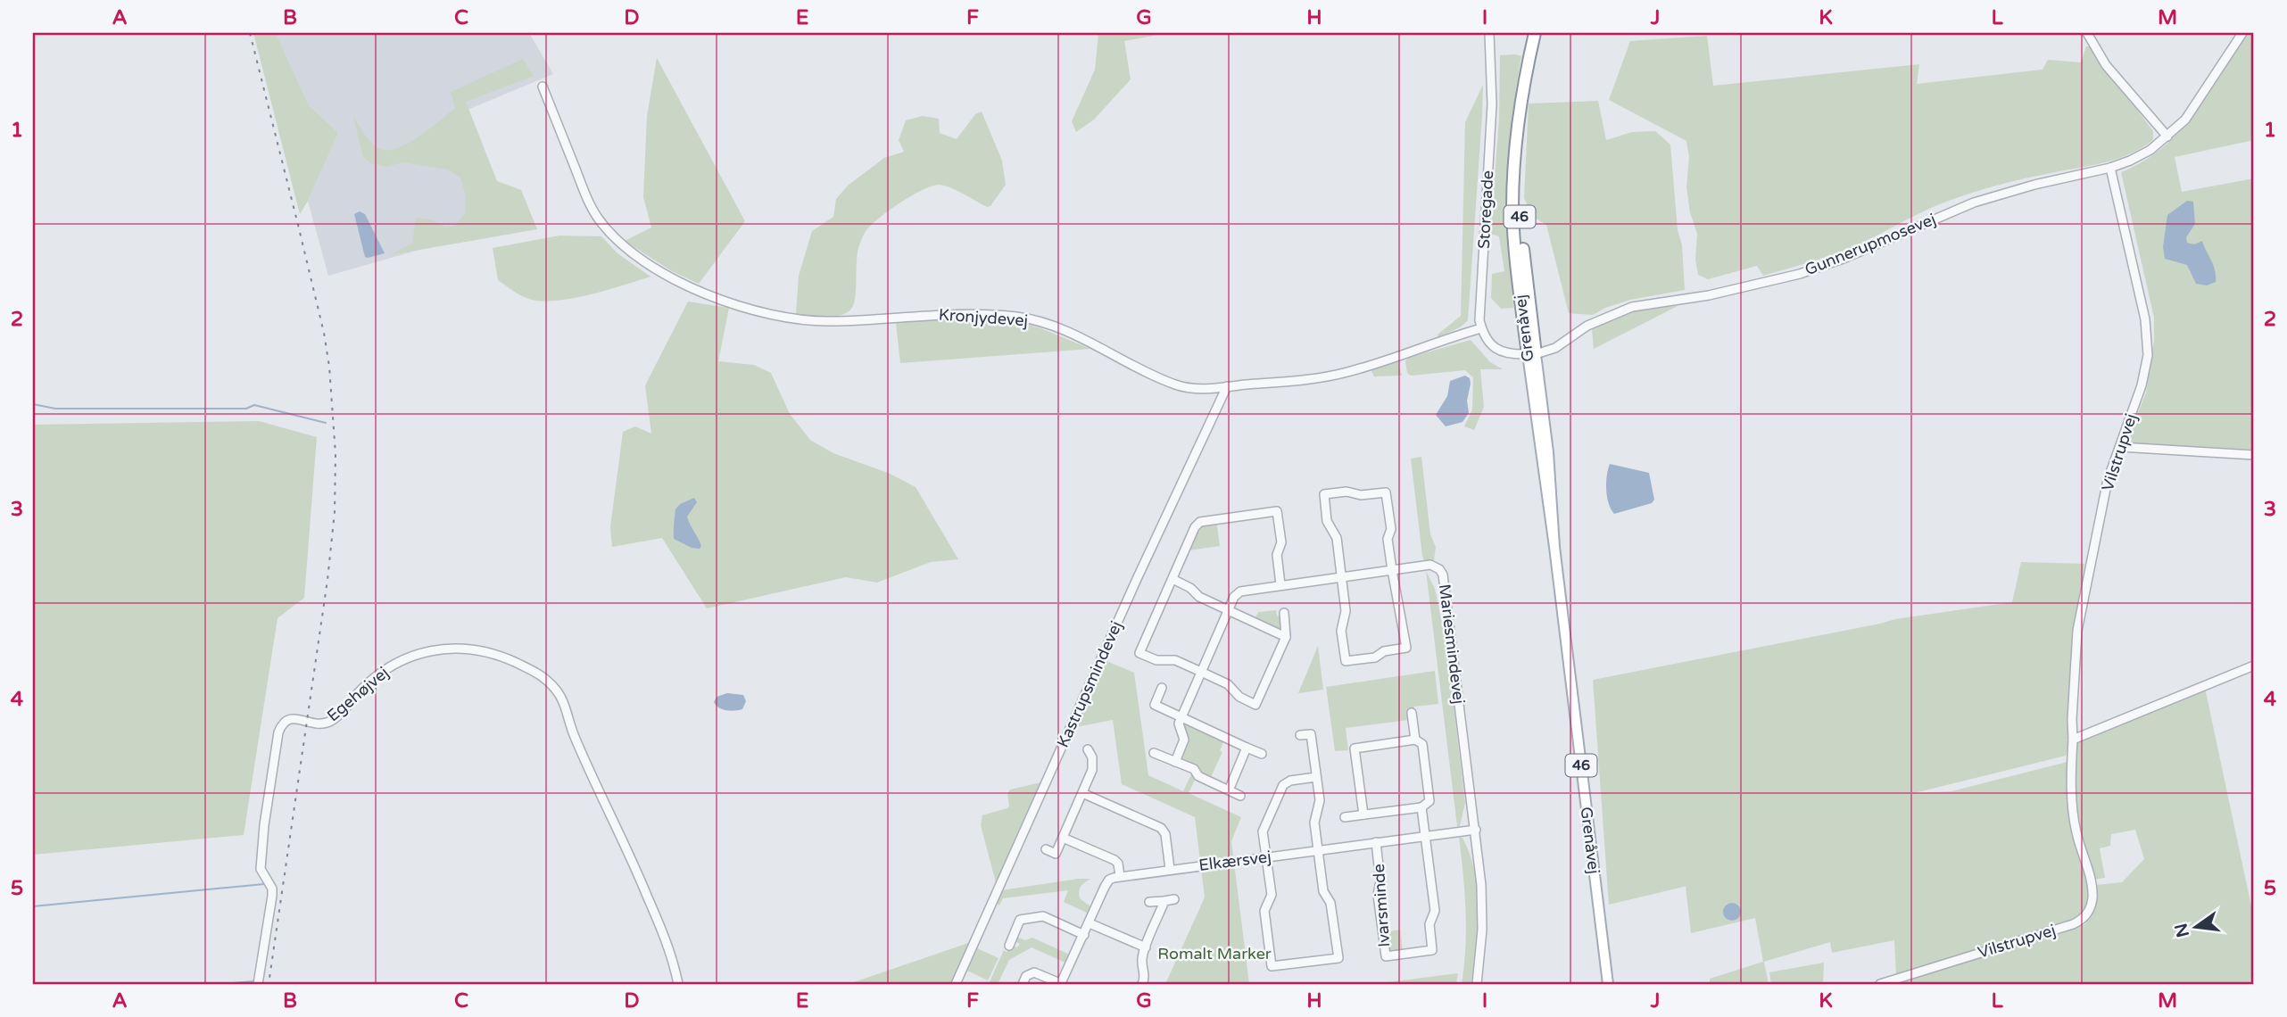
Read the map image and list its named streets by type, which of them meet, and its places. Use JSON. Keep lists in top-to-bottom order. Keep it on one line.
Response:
{"streets":{"highway":["46","Grenåvej"],"street":["Storegade","Gunnerupmosevej","Kronjydevej","Vilstrupvej","Mariesmindevej","Kastrupsmindevej","Egehøjvej","Elkærsvej","Ivarsminde"]},"crossings":[["Storegade","Kronjydevej"],["Gunnerupmosevej","Grenåvej"],["Gunnerupmosevej","Vilstrupvej"],["Kronjydevej","Kastrupsmindevej"],["Mariesmindevej","Elkærsvej"],["Elkærsvej","Ivarsminde"]],"parks":["Romalt Marker"],"north":"left","grid":{"columns":["A","B","C","D","E","F","G","H","I","J","K","L","M"],"rows":["1","2","3","4","5"]}}
